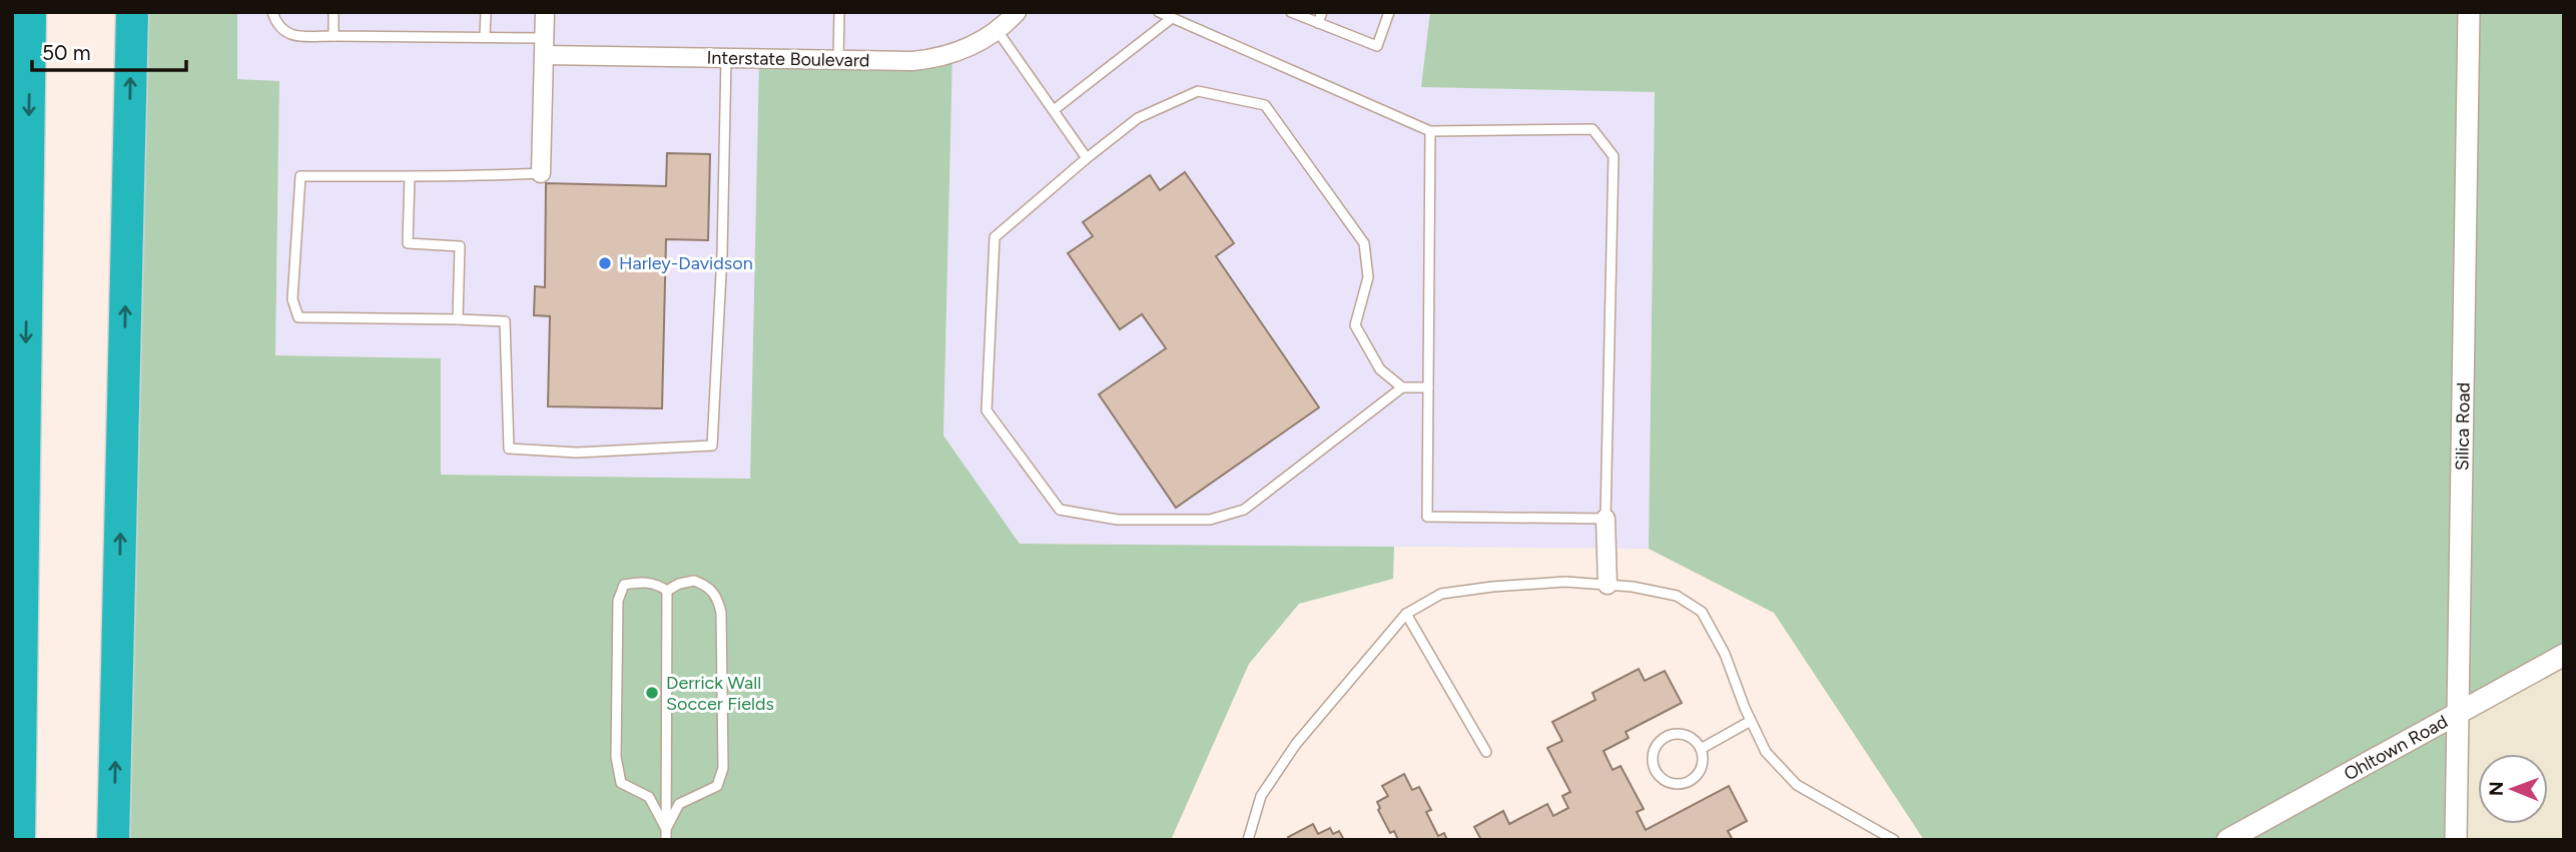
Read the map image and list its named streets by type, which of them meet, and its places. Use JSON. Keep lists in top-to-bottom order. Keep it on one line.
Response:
{"streets":{"street":["Interstate Boulevard","Silica Road","Ohltown Road"]},"crossings":[["Silica Road","Ohltown Road"]],"places":["Harley-Davidson","Derrick Wall Soccer Fields"],"scale_bar":"50 m","north":"left"}
